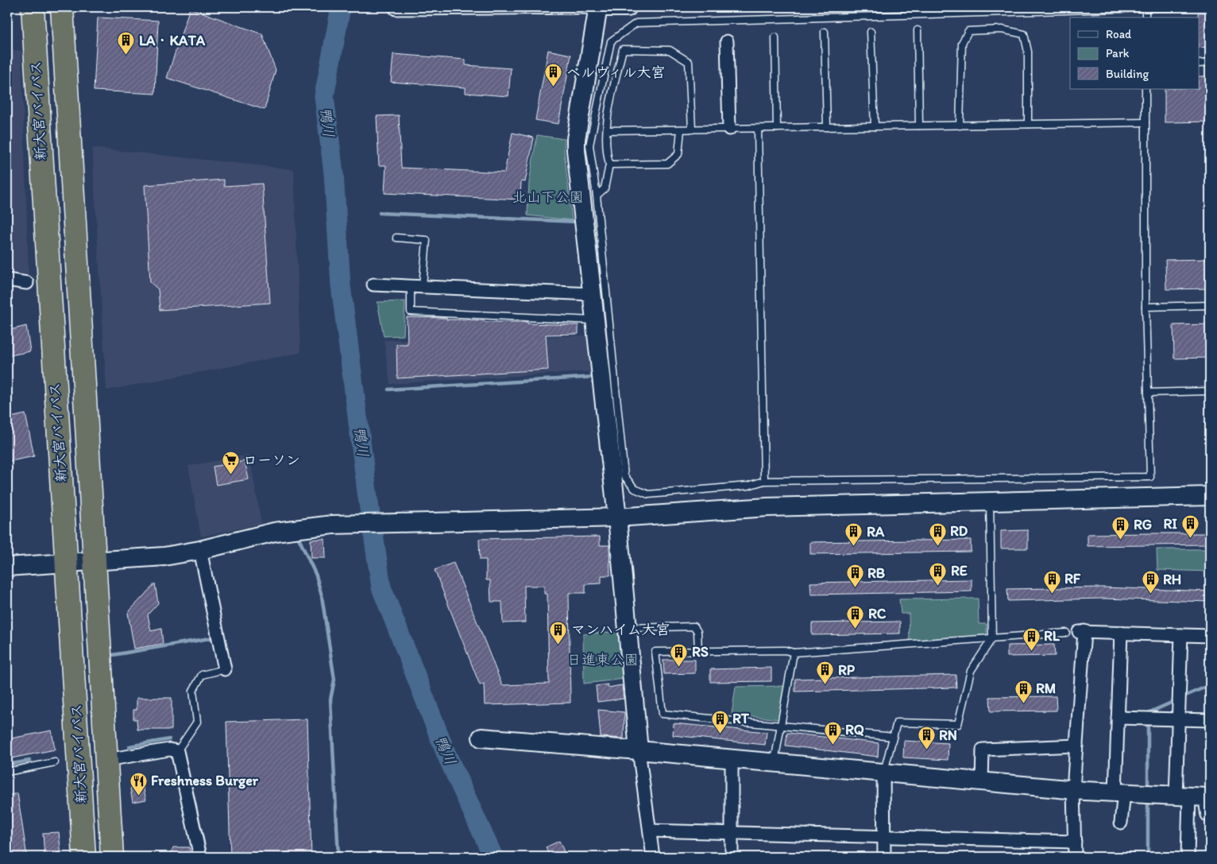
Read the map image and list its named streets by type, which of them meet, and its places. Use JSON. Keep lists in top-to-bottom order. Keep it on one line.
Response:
{"streets":{"highway":["新大宮バイパス"]},"water":["鴨川"],"parks":["北山下公園","日進東公園"],"places":{"building":["LA・KATA","ベルヴィル大宮","RI","RG","RD","RA","RE","RB","RF","RH","RC","マンハイム大宮","RL","RS","RP","RM","RT","RQ","RN"],"supermarket":["ローソン"],"restaurant":["Freshness Burger"]},"legend":["Road","Park","Building"]}
